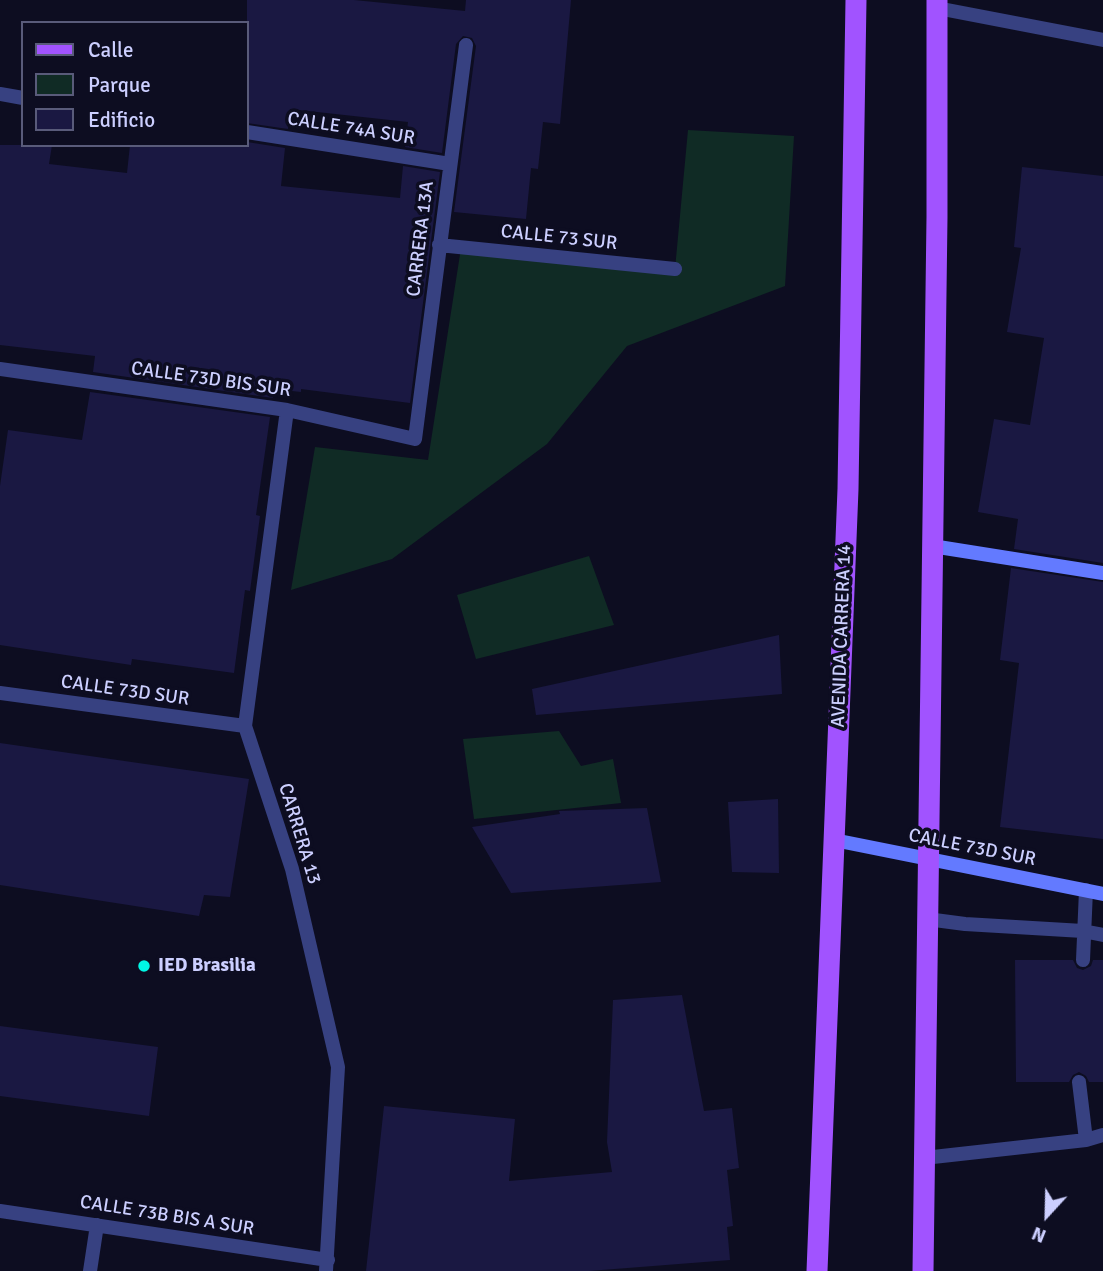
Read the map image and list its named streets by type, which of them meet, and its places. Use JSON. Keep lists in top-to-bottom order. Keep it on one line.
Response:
{"streets":{"main road":["AVENIDA CARRERA 14"],"street":["CALLE 74A SUR","CALLE 73 SUR","CARRERA 13A","CALLE 73D BIS SUR","CALLE 73D SUR","CARRERA 13","CALLE 73B BIS A SUR"]},"crossings":[["CALLE 74A SUR","CARRERA 13A"],["CALLE 73 SUR","CARRERA 13A"],["CARRERA 13A","CALLE 73D BIS SUR"],["CALLE 73D BIS SUR","CARRERA 13"],["AVENIDA CARRERA 14","CALLE 73D SUR"],["CALLE 73D SUR","CARRERA 13"],["CARRERA 13","CALLE 73B BIS A SUR"]],"places":["IED Brasilia"],"legend":["Calle","Parque","Edificio"],"north":"bottom"}
